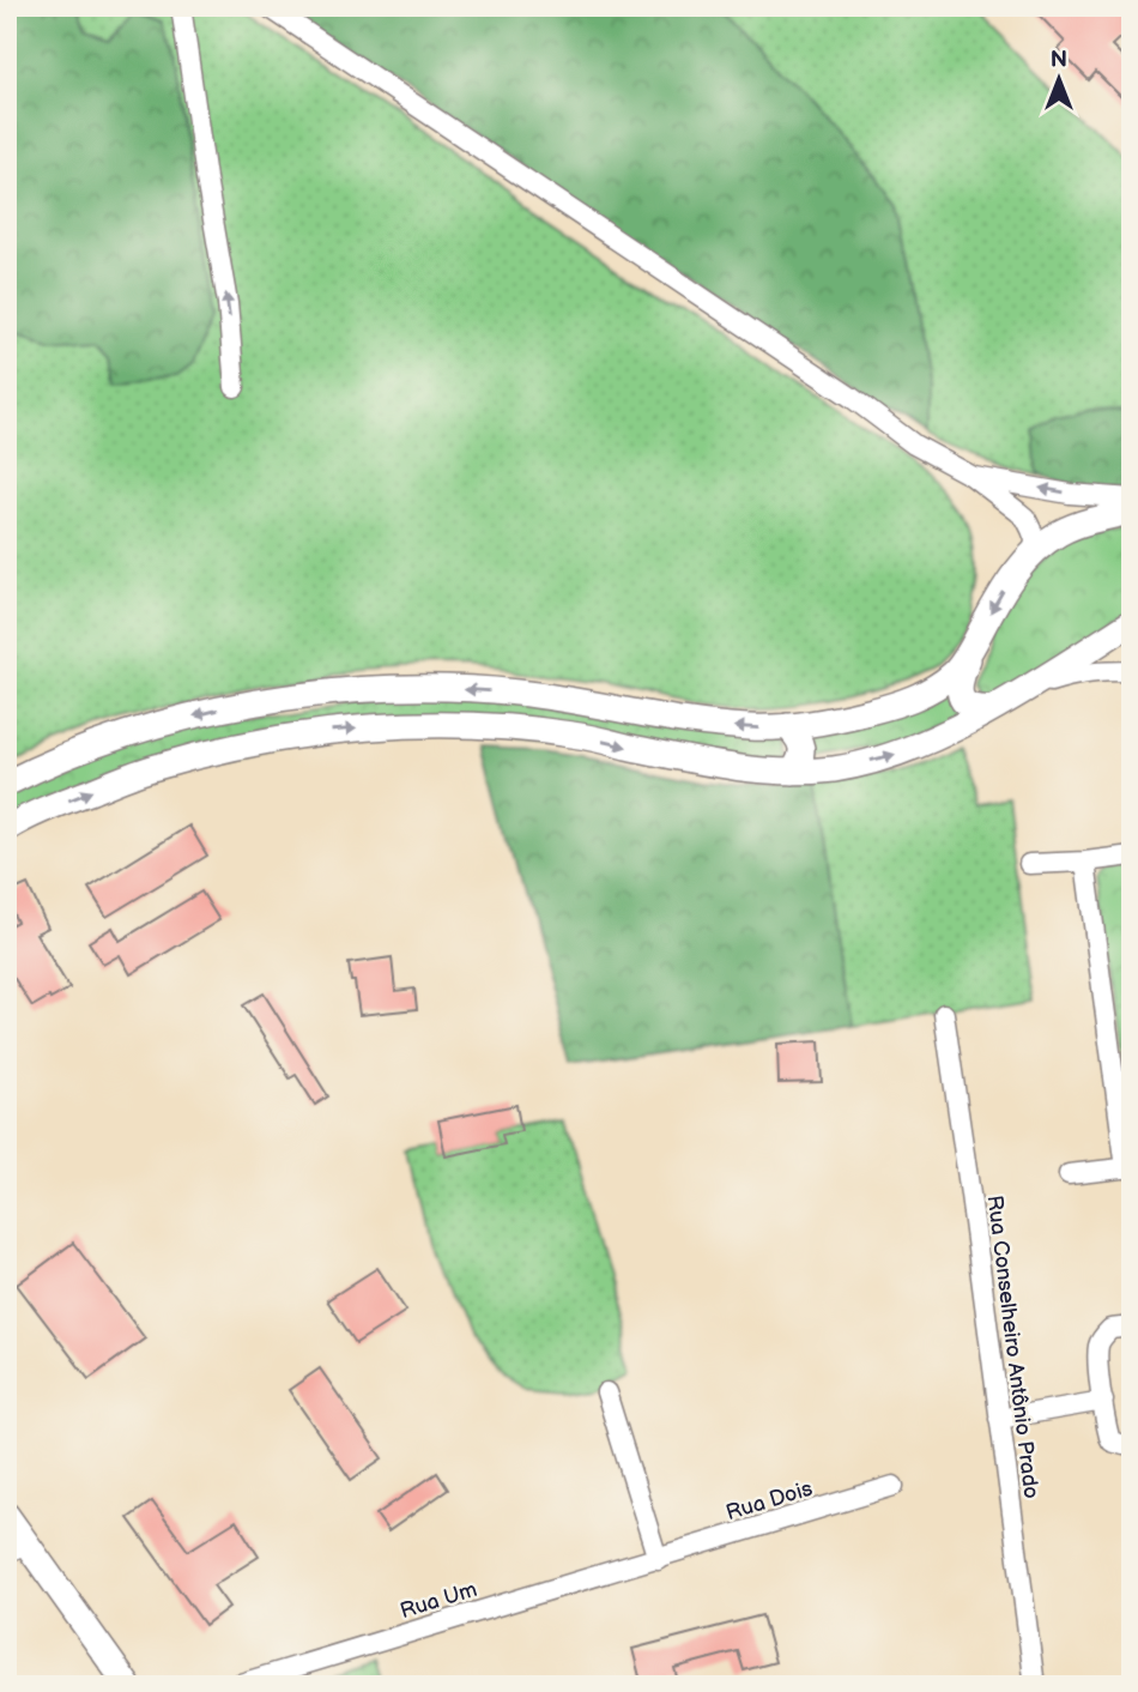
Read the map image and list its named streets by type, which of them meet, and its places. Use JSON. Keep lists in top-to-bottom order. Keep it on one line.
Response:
{"streets":{"street":["Rua Conselheiro Antônio Prado","Rua Dois","Rua Um"]},"crossings":[["Rua Dois","Rua Um"]],"north":"top"}
